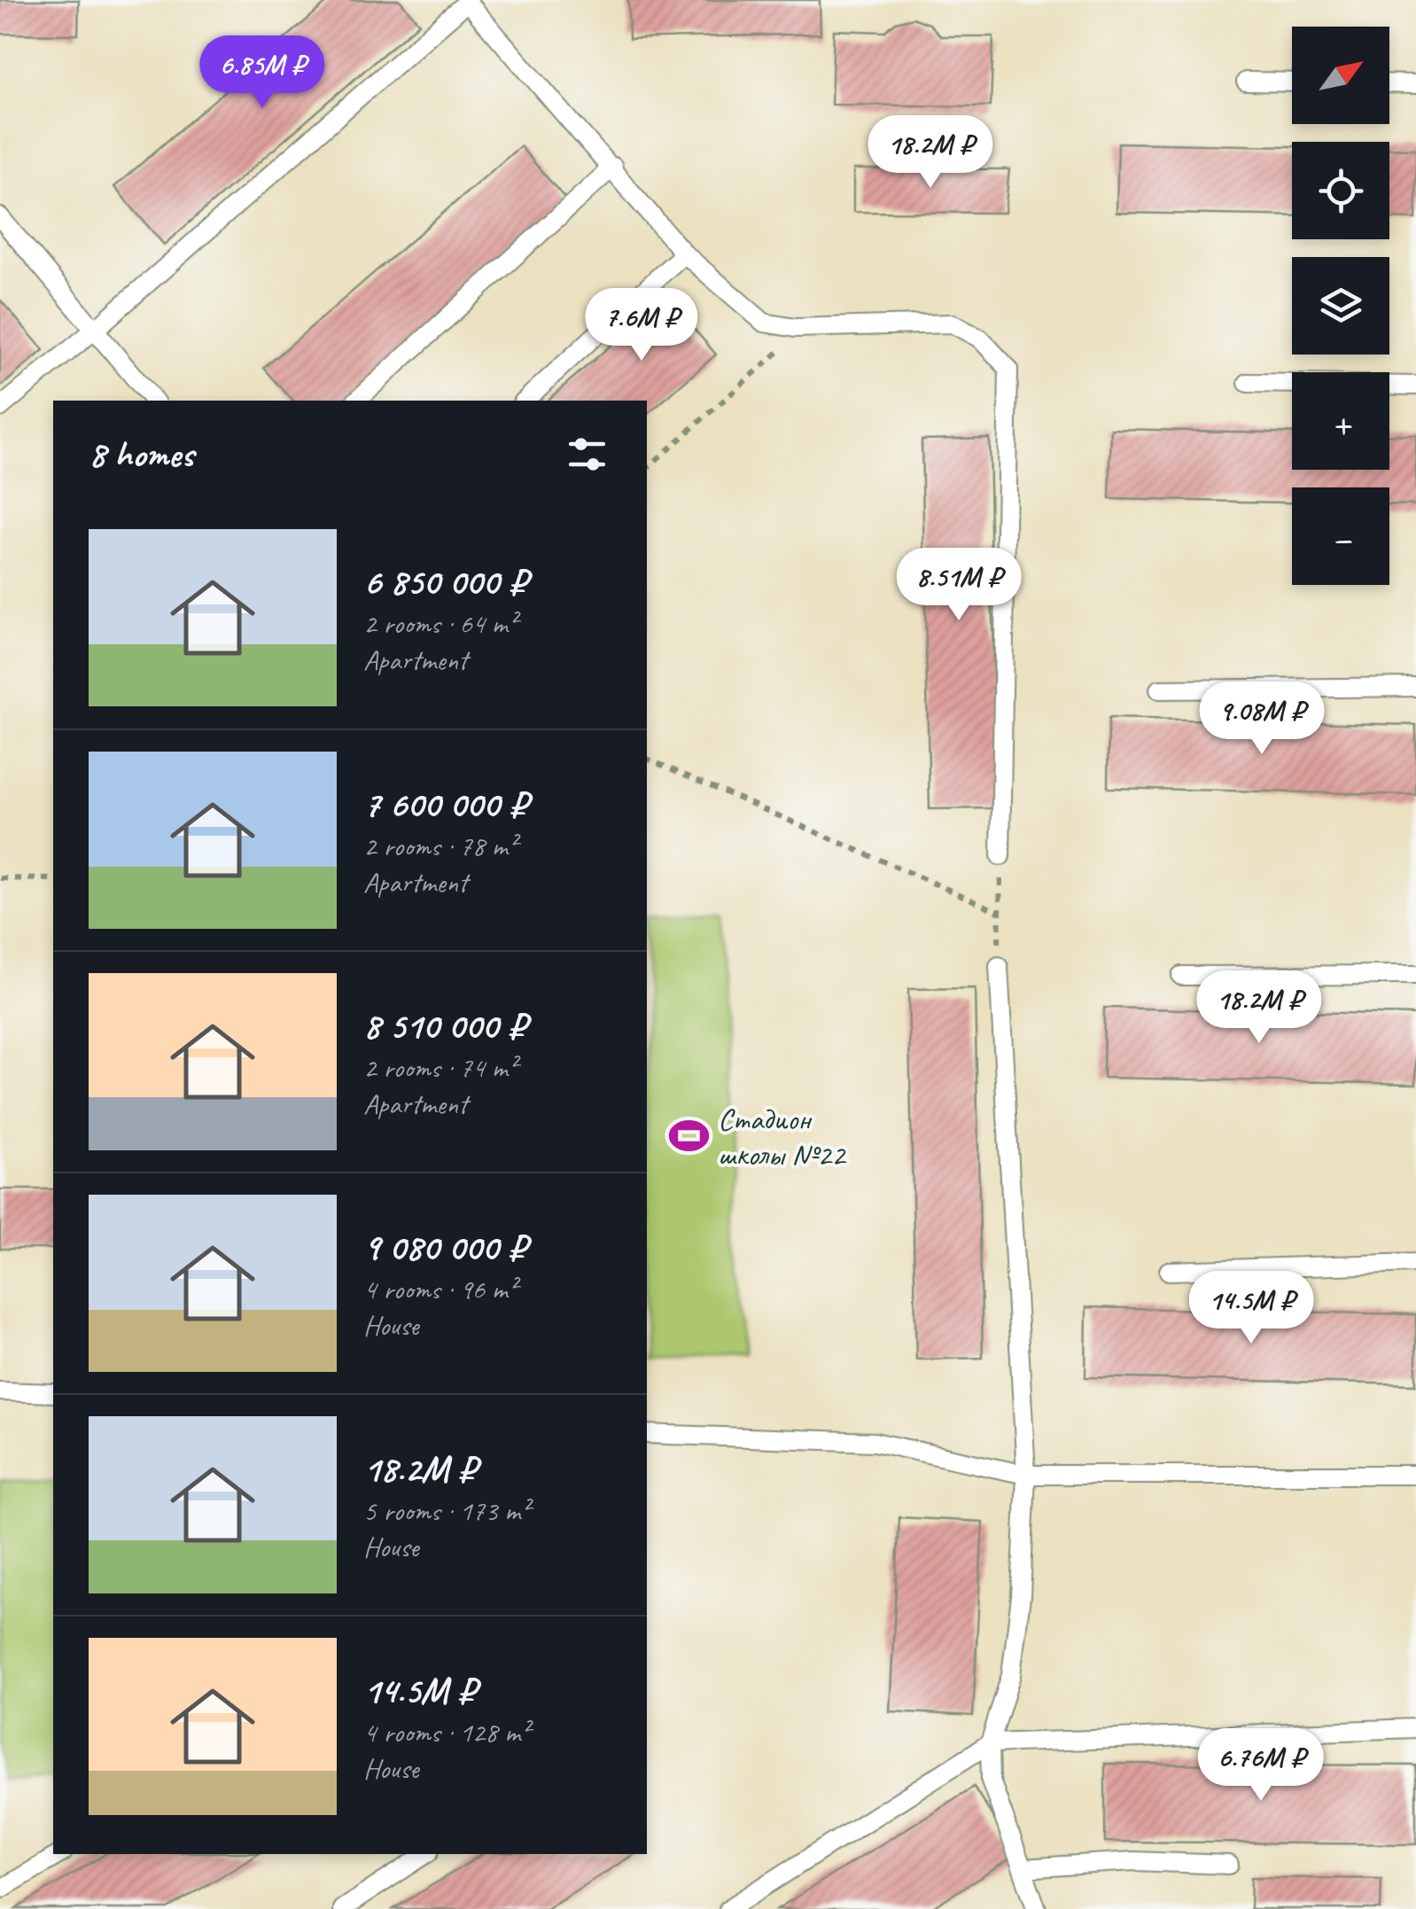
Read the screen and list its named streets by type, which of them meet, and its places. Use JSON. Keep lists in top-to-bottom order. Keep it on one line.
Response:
{"places":{"sports":["Стадион школы №22"]},"north":"top right","page":{"map_buttons":["+","−"],"price":["6.85M ₽","18.2M ₽","7.6M ₽","8.51M ₽","9.08M ₽","18.2M ₽","14.5M ₽","6.76M ₽"],"heading":"8 homes","list":[{"name":"6 850 000 ₽","note":"2 rooms · 64 m² · Apartment"},{"name":"7 600 000 ₽","note":"2 rooms · 78 m² · Apartment"},{"name":"8 510 000 ₽","note":"2 rooms · 74 m² · Apartment"},{"name":"9 080 000 ₽","note":"4 rooms · 96 m² · House"},{"name":"18.2M ₽","note":"5 rooms · 173 m² · House"},{"name":"14.5M ₽","note":"4 rooms · 128 m² · House"}]}}
